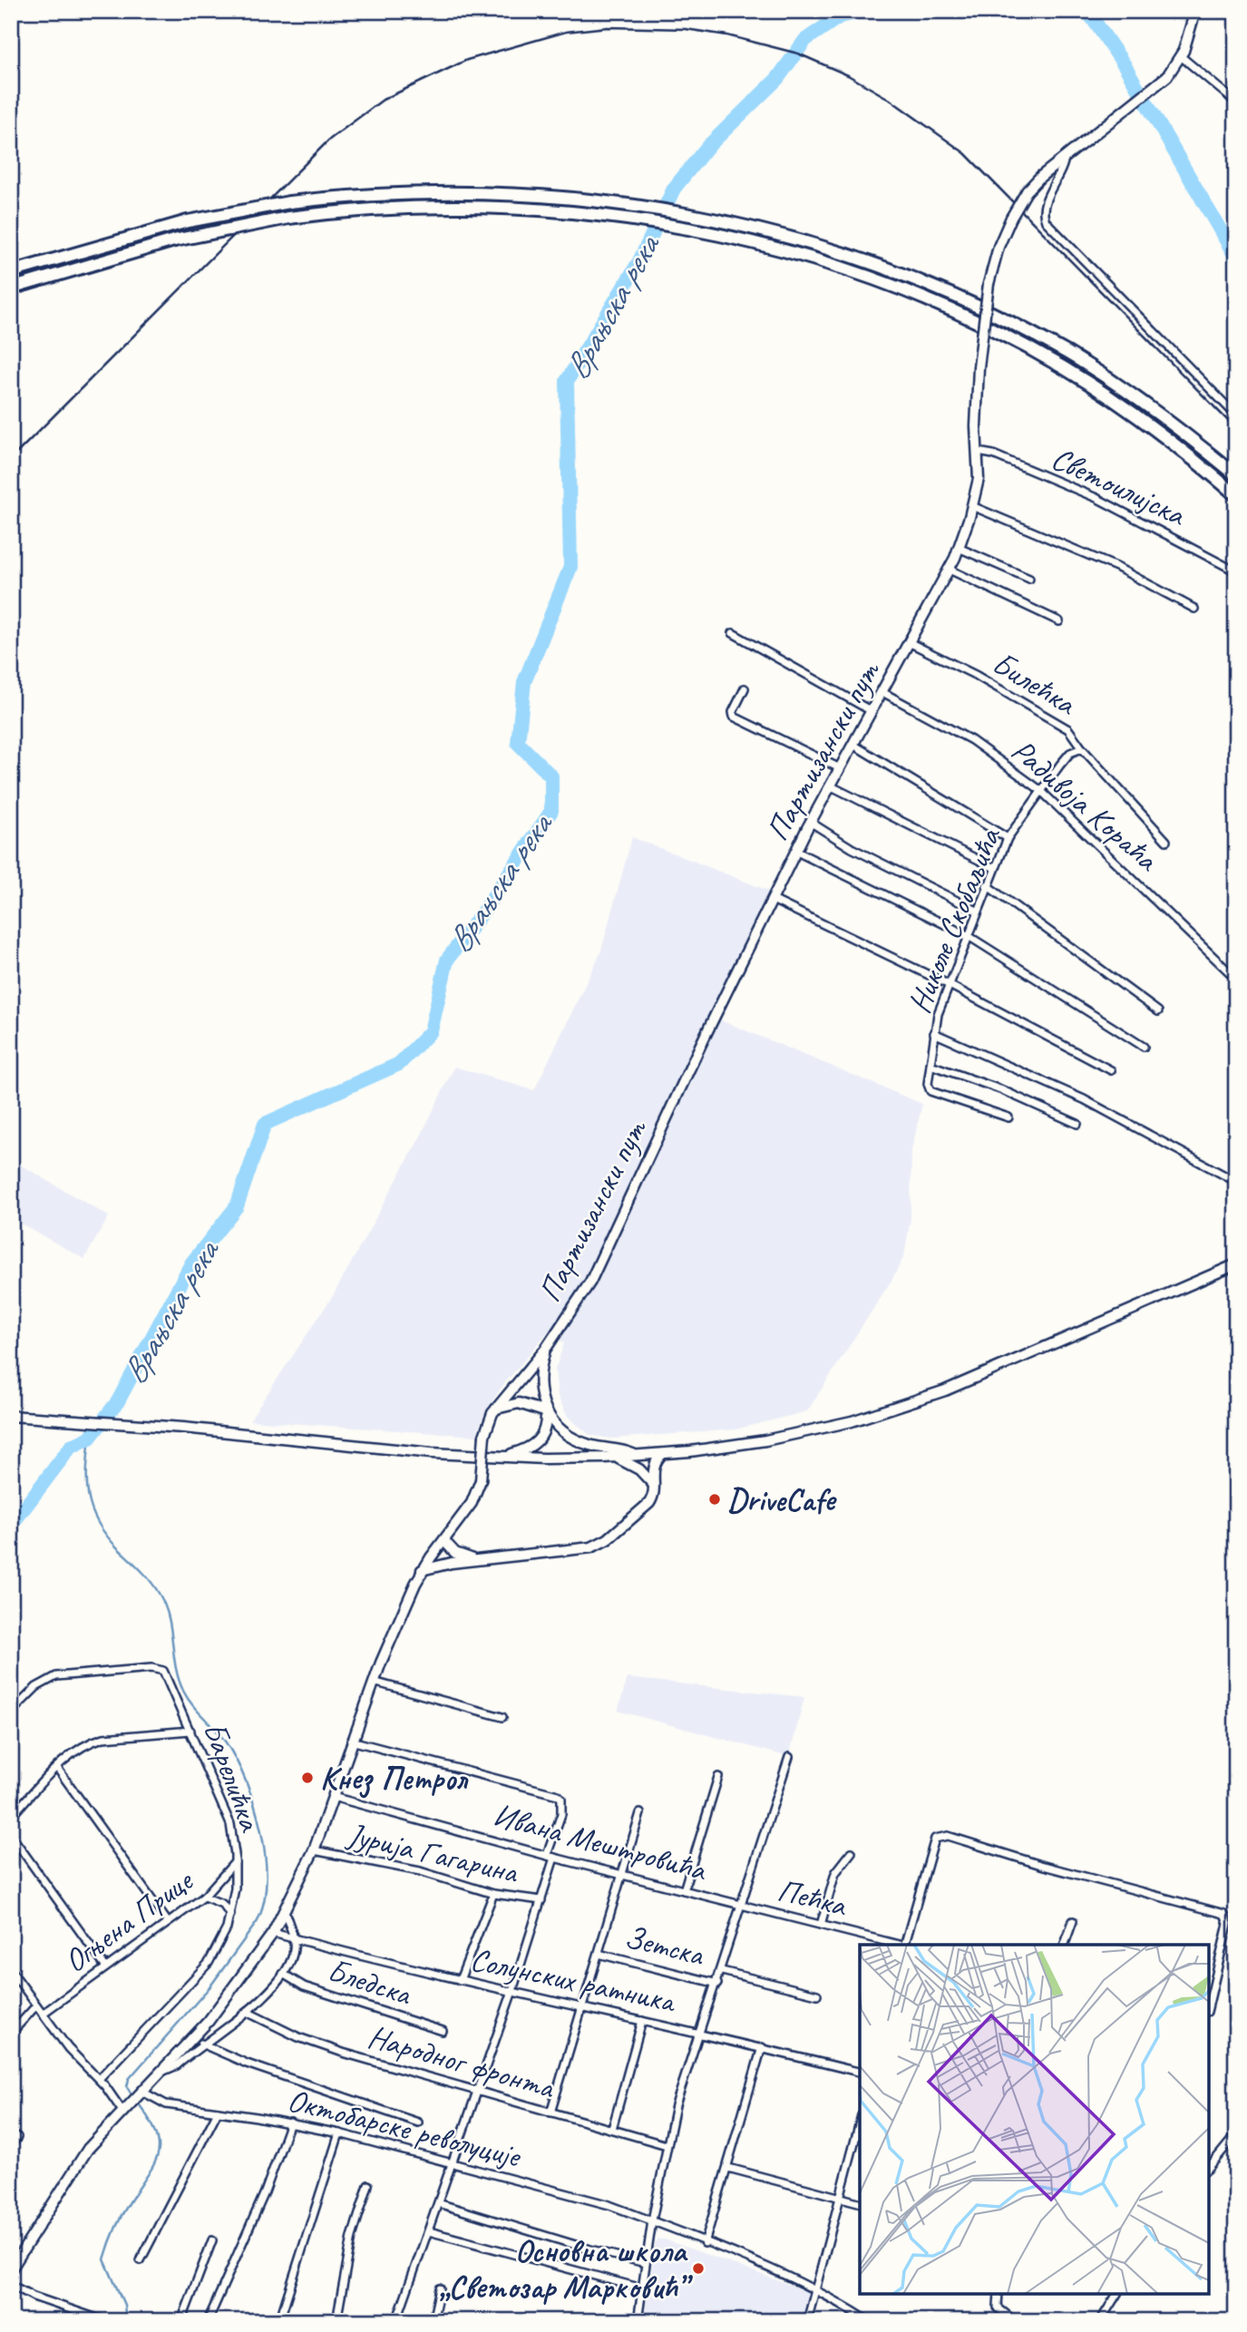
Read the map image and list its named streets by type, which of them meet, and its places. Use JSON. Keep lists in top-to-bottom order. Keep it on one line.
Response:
{"streets":{"main road":["Партизански пут"],"street":["Светоилијска","Билећка","Радивоја Кораћа","Николе Скобаљића","Барелићка","Ивана Мештровића","Јурија Гагарина","Пећка","Огњена Прице","Зетска","Солунских ратника","Бледска","Народног фронта","Октобарске револуције"]},"crossings":[["Светоилијска","Партизански пут"],["Билећка","Партизански пут"],["Билећка","Николе Скобаљића"],["Партизански пут","Радивоја Кораћа"],["Партизански пут","Ивана Мештровића"],["Партизански пут","Јурија Гагарина"],["Партизански пут","Солунских ратника"],["Партизански пут","Бледска"],["Партизански пут","Народног фронта"],["Партизански пут","Октобарске револуције"],["Радивоја Кораћа","Николе Скобаљића"],["Барелићка","Огњена Прице"],["Ивана Мештровића","Пећка"]],"water":["Врањска река"],"places":["DriveCafe","Кнез Петрол","Основна школа „Светозар Марковић”"]}
